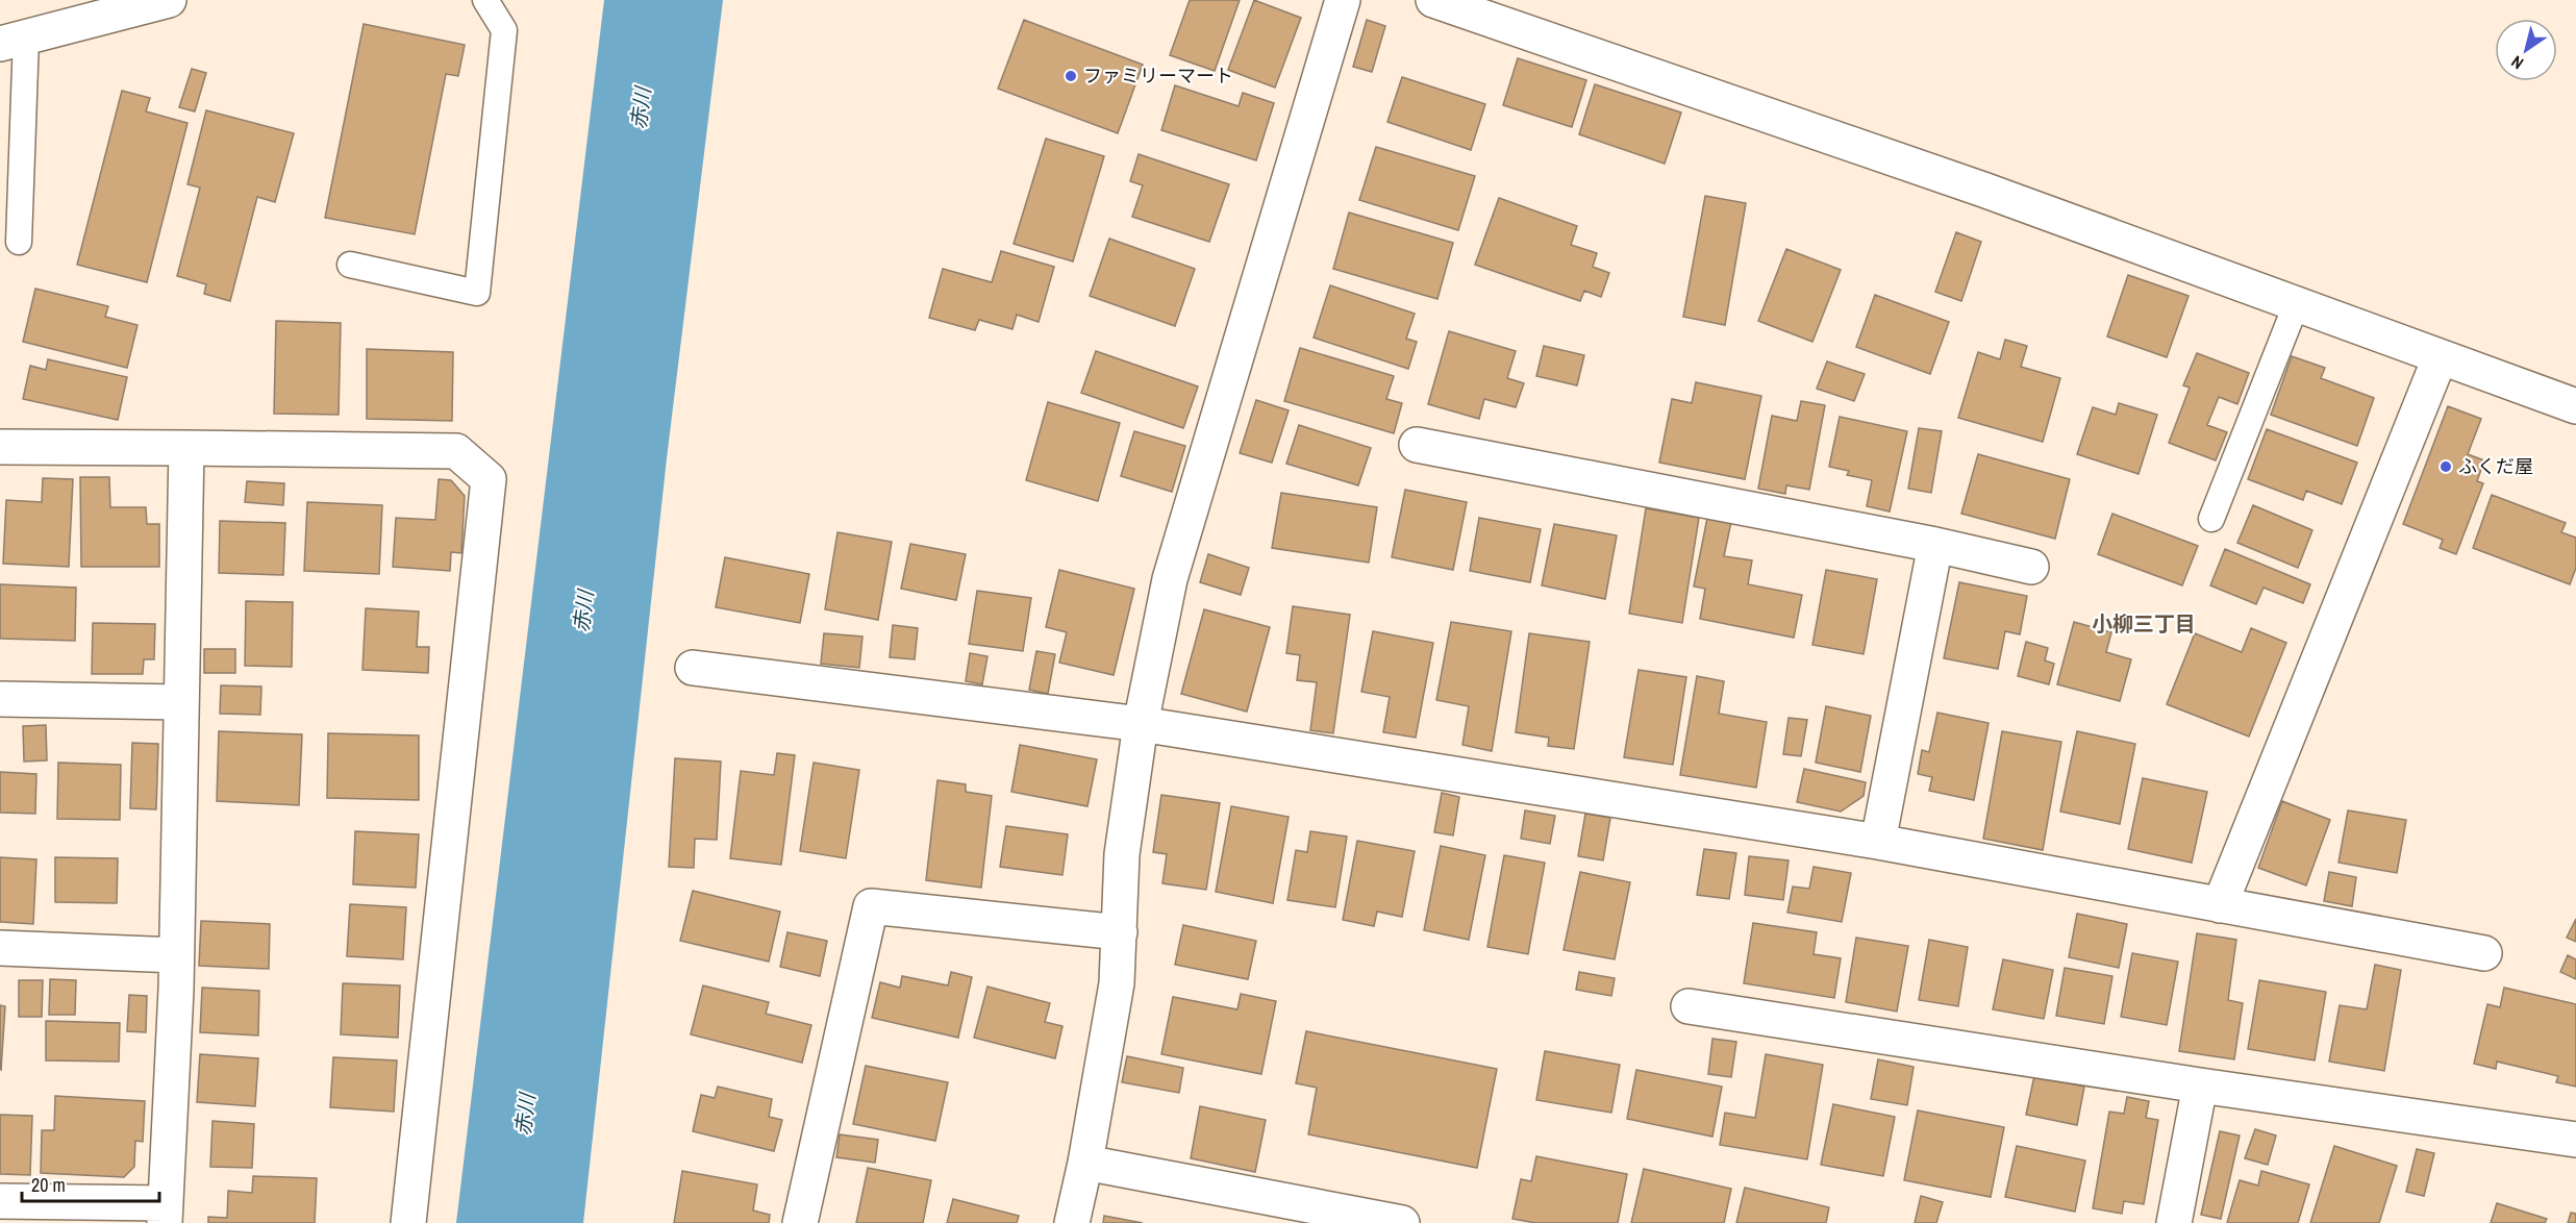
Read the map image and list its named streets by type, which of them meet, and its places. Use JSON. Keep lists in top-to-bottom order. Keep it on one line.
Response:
{"districts":["小柳三丁目"],"water":["赤川"],"places":["ファミリーマート","ふくだ屋"],"scale_bar":"20 m","north":"bottom left"}
